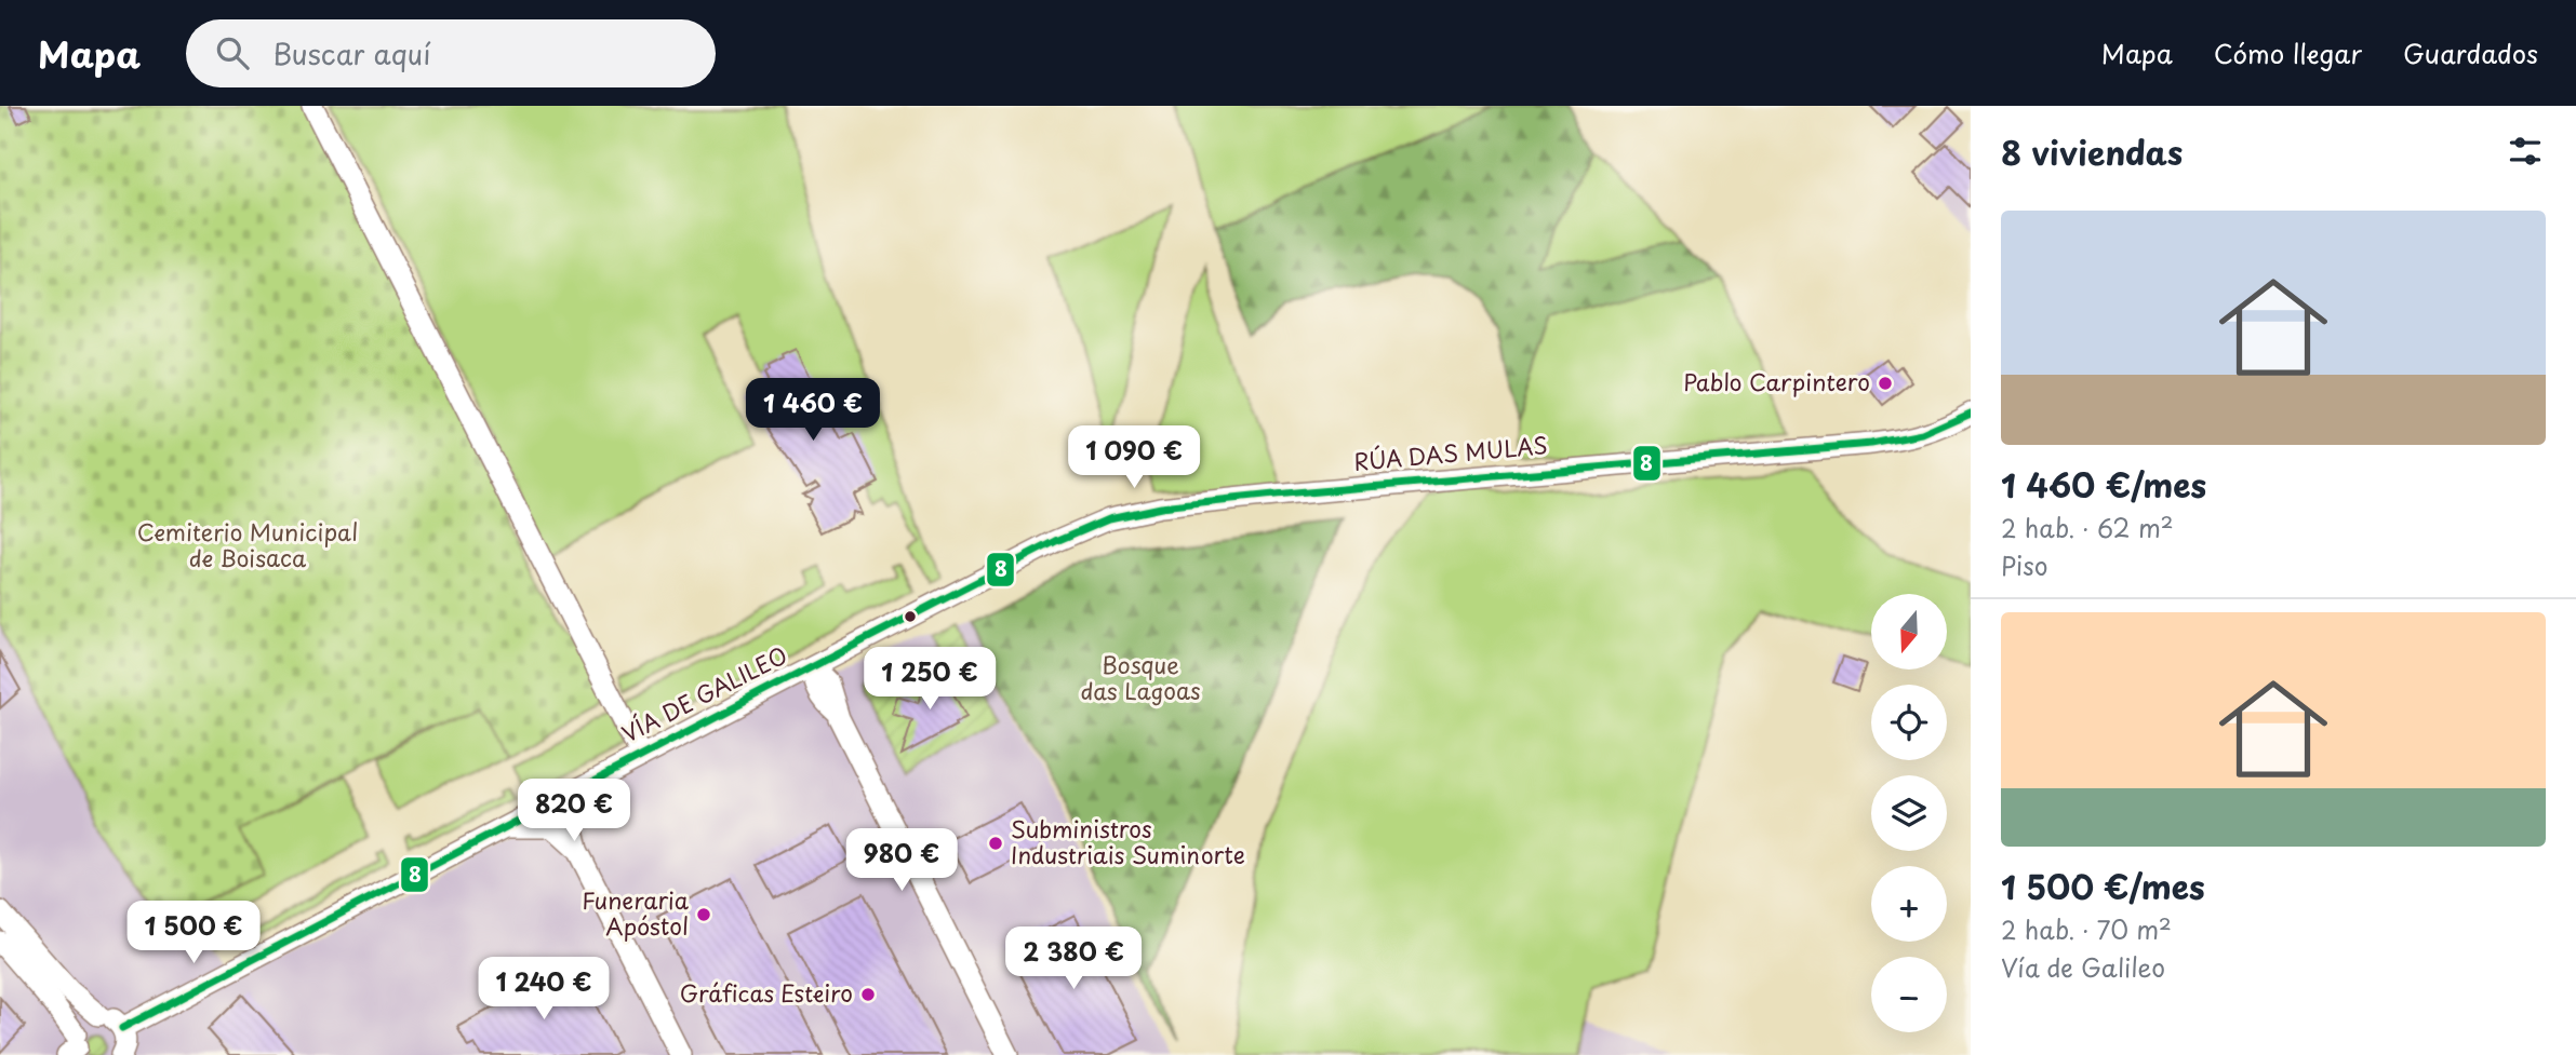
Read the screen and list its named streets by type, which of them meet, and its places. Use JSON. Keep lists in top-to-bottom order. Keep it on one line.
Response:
{"streets":{"street":["RÚA DAS MULAS","VÍA DE GALILEO"]},"crossings":[["RÚA DAS MULAS","VÍA DE GALILEO"]],"parks":["Cemiterio Municipal de Boisaca","Bosque das Lagoas"],"places":["Pablo Carpintero","Subministros Industriais Suminorte","Funeraria Apóstol","Gráficas Esteiro"],"lines":["transit line 8"],"north":"bottom","page":{"header":"Mapa","search":"Buscar aquí","nav":["Mapa","Cómo llegar","Guardados"],"heading":"8 viviendas","list":[{"name":"1 460 €/mes","note":"2 hab. · 62 m² · Piso"},{"name":"1 500 €/mes","note":"2 hab. · 70 m² · Vía de Galileo"}],"price":["1 460 €","1 090 €","1 250 €","820 €","980 €","1 500 €","2 380 €","1 240 €"],"map_buttons":["+","−"]}}
